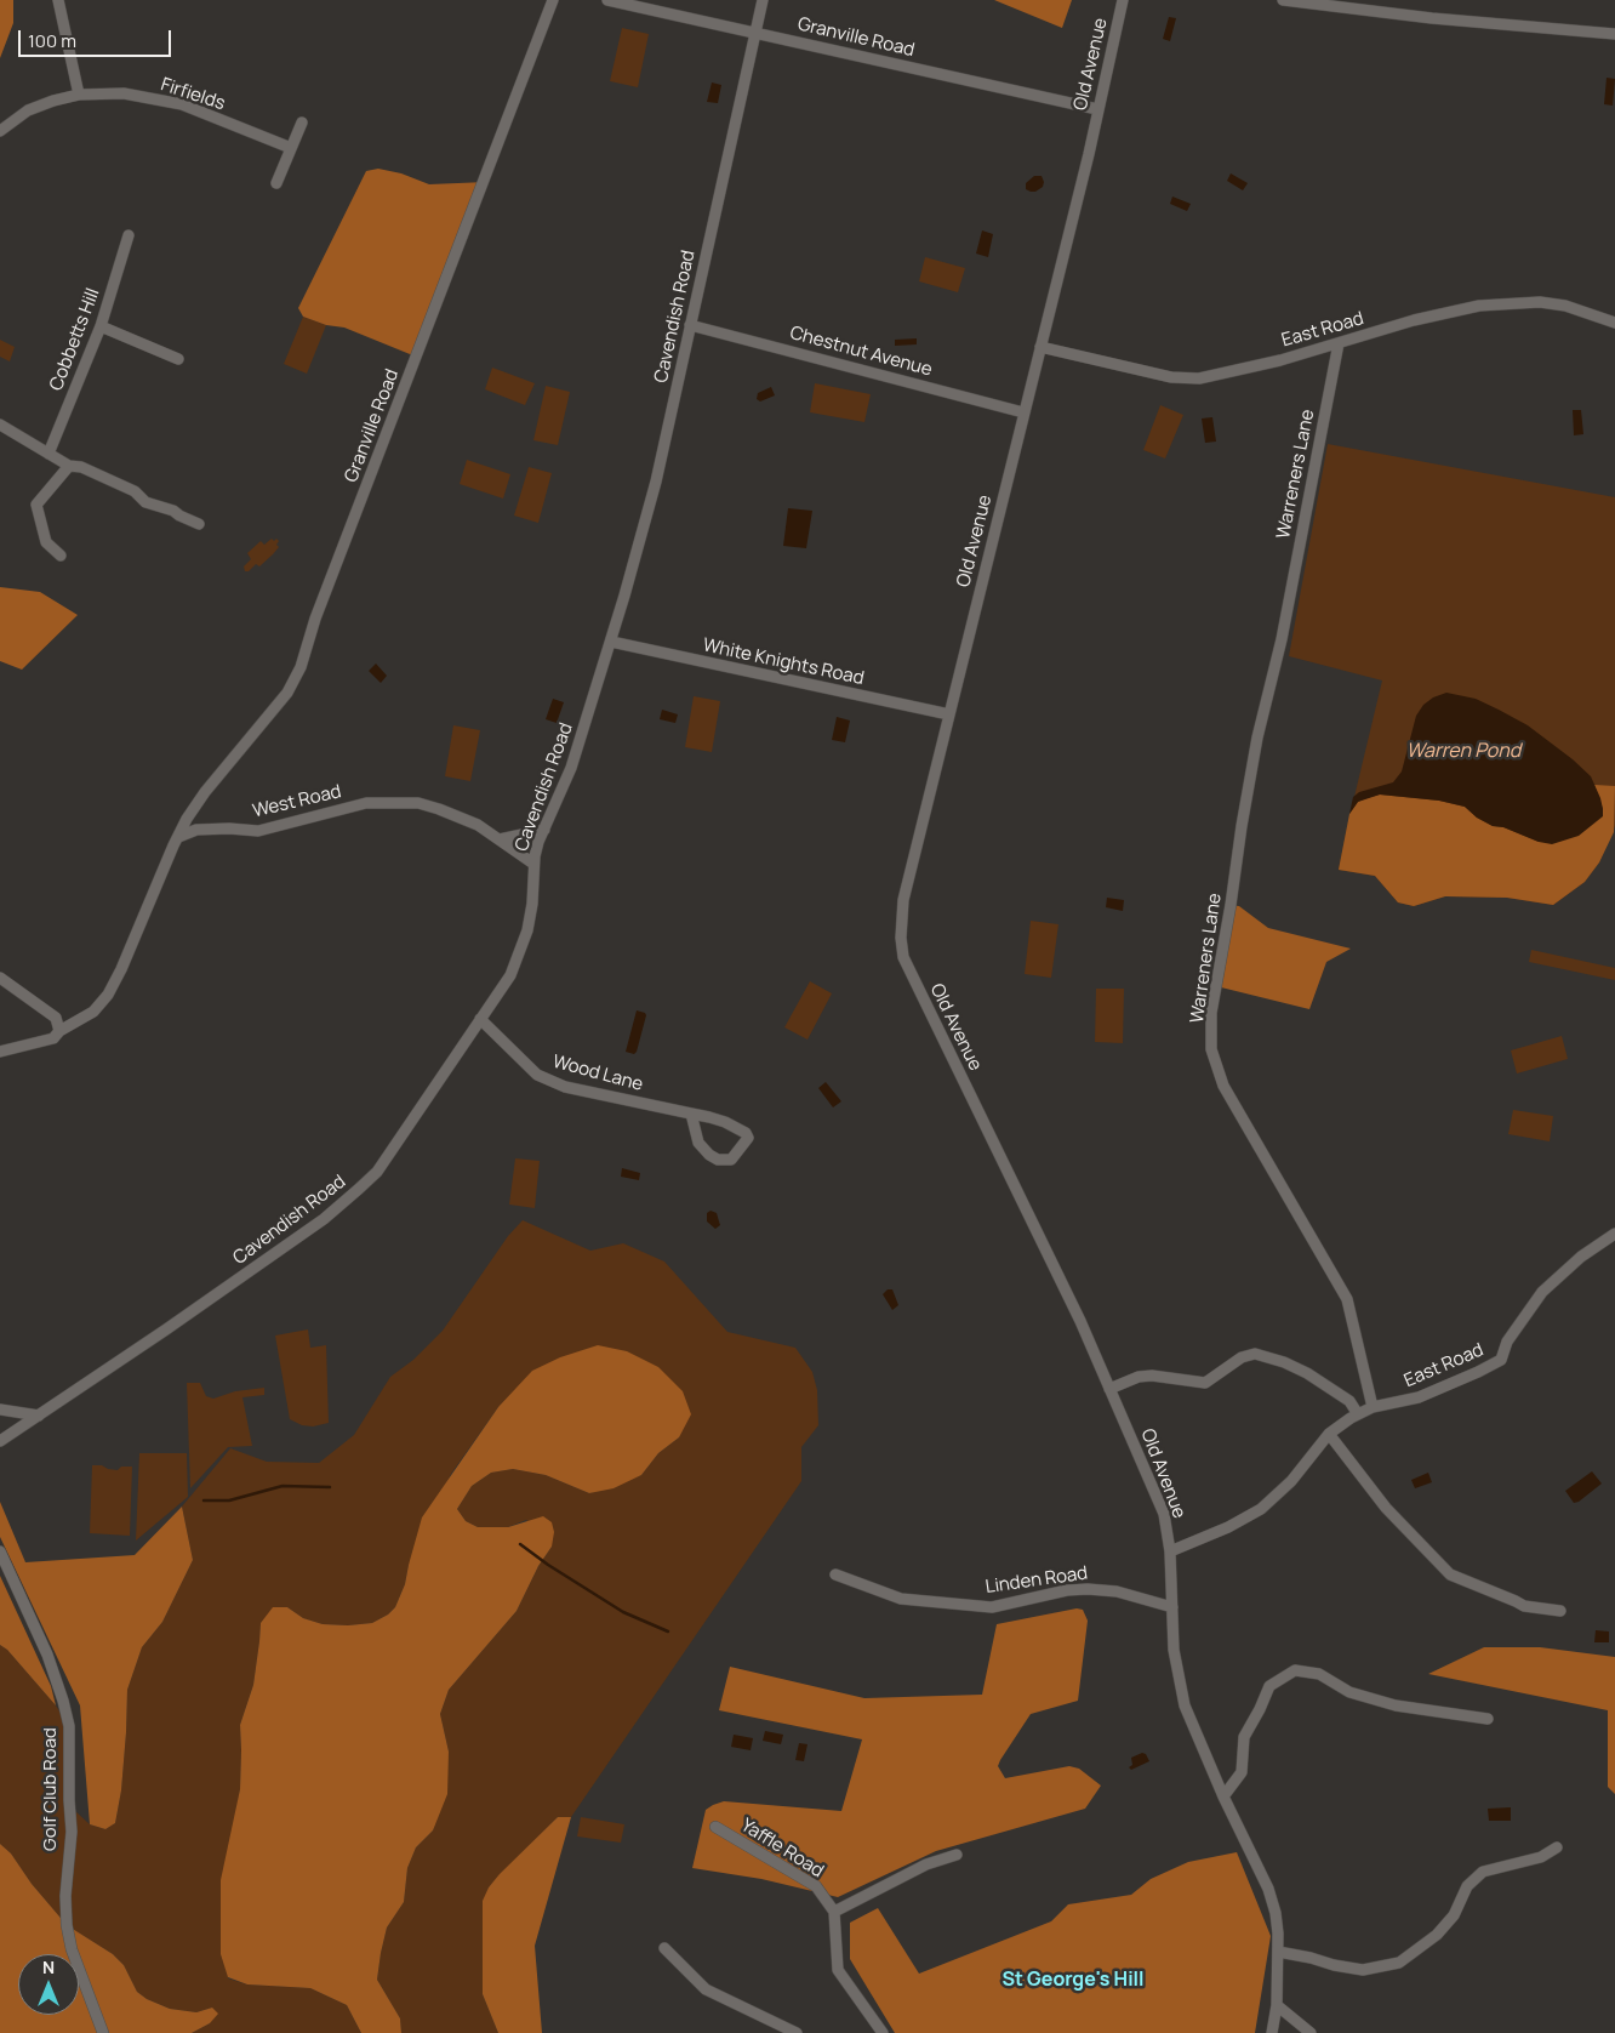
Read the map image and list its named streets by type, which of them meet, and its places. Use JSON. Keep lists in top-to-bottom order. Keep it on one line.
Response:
{"streets":{"street":["Granville Road","Old Avenue","Firfields","Cavendish Road","East Road","Cobbetts Hill","Chestnut Avenue","Warreners Lane","White Knights Road","West Road","Wood Lane","Linden Road","Golf Club Road","Yaffle Road"]},"crossings":[["Granville Road","Old Avenue"],["Granville Road","Cavendish Road"],["Granville Road","West Road"],["Old Avenue","East Road"],["Old Avenue","Chestnut Avenue"],["Old Avenue","White Knights Road"],["Old Avenue","Linden Road"],["Cavendish Road","Chestnut Avenue"],["Cavendish Road","White Knights Road"],["Cavendish Road","West Road"],["Cavendish Road","Wood Lane"],["East Road","Warreners Lane"]],"districts":["St George's Hill"],"water":["Warren Pond"],"scale_bar":"100 m","north":"top"}
